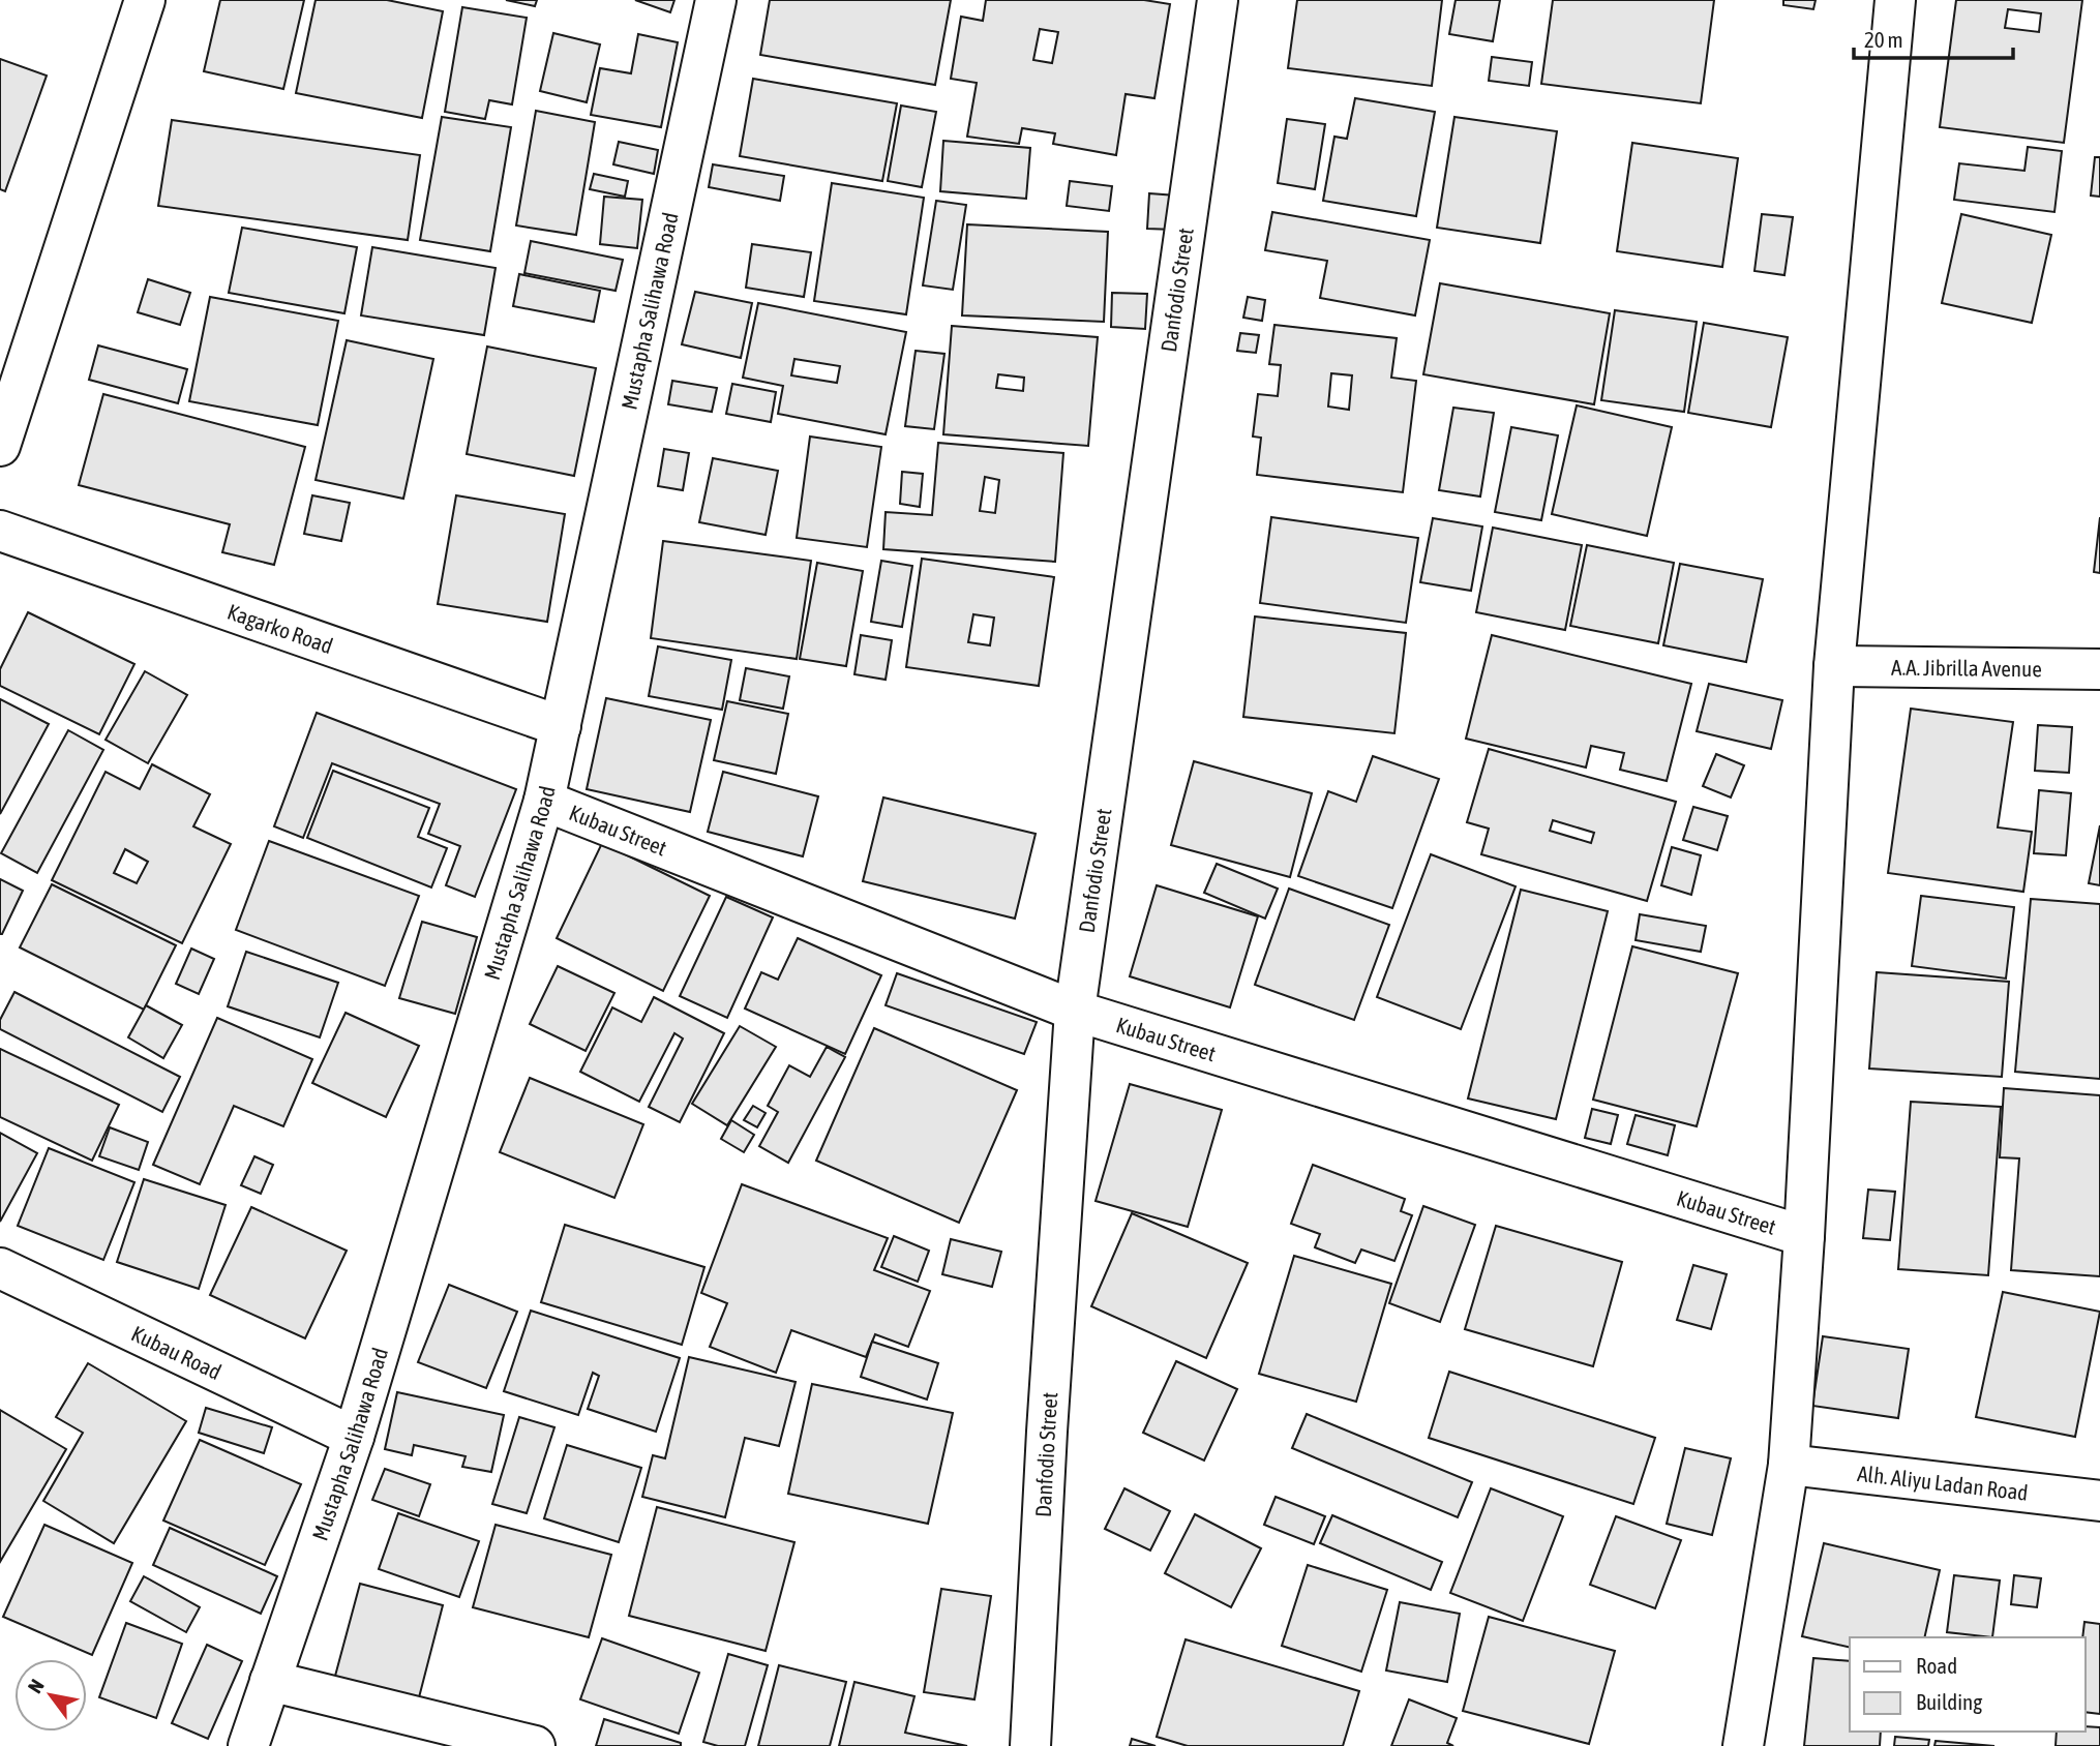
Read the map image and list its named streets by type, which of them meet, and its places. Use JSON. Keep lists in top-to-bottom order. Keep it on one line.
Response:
{"streets":{"street":["Danfodio Street","Mustapha Salihawa Road","Kagarko Road","A.A. Jibrilla Avenue","Kubau Street","Kubau Road","Alh. Aliyu Ladan Road"]},"crossings":[["Danfodio Street","Kubau Street"],["Mustapha Salihawa Road","Kagarko Road"],["Mustapha Salihawa Road","Kubau Street"],["Mustapha Salihawa Road","Kubau Road"]],"legend":["Road","Building"],"scale_bar":"20 m","north":"top left"}
